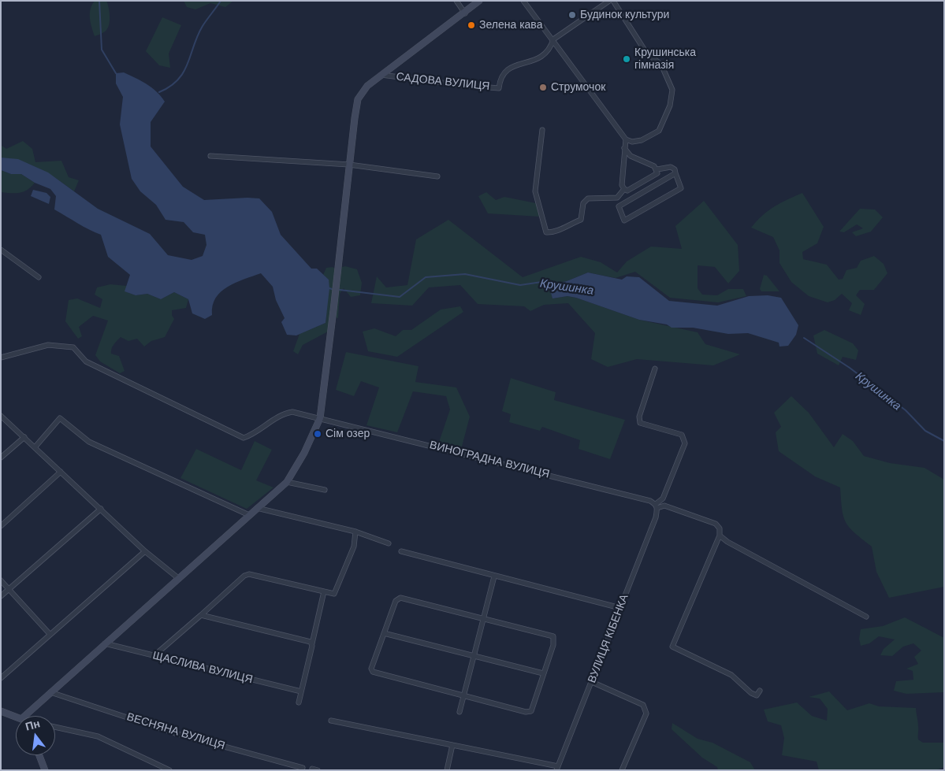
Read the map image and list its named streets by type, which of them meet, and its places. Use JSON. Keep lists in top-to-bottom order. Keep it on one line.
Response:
{"streets":{"street":["САДОВА ВУЛИЦЯ","ВИНОГРАДНА ВУЛИЦЯ","ВУЛИЦЯ КІБЕНКА","ЩАСЛИВА ВУЛИЦЯ","ВЕСНЯНА ВУЛИЦЯ"]},"crossings":[["ВИНОГРАДНА ВУЛИЦЯ","ВУЛИЦЯ КІБЕНКА"]],"water":["Крушинка"],"places":["Будинок культури","Зелена кава","Крушинська гімназія","Струмочок","Сім озер"],"north":"top"}
